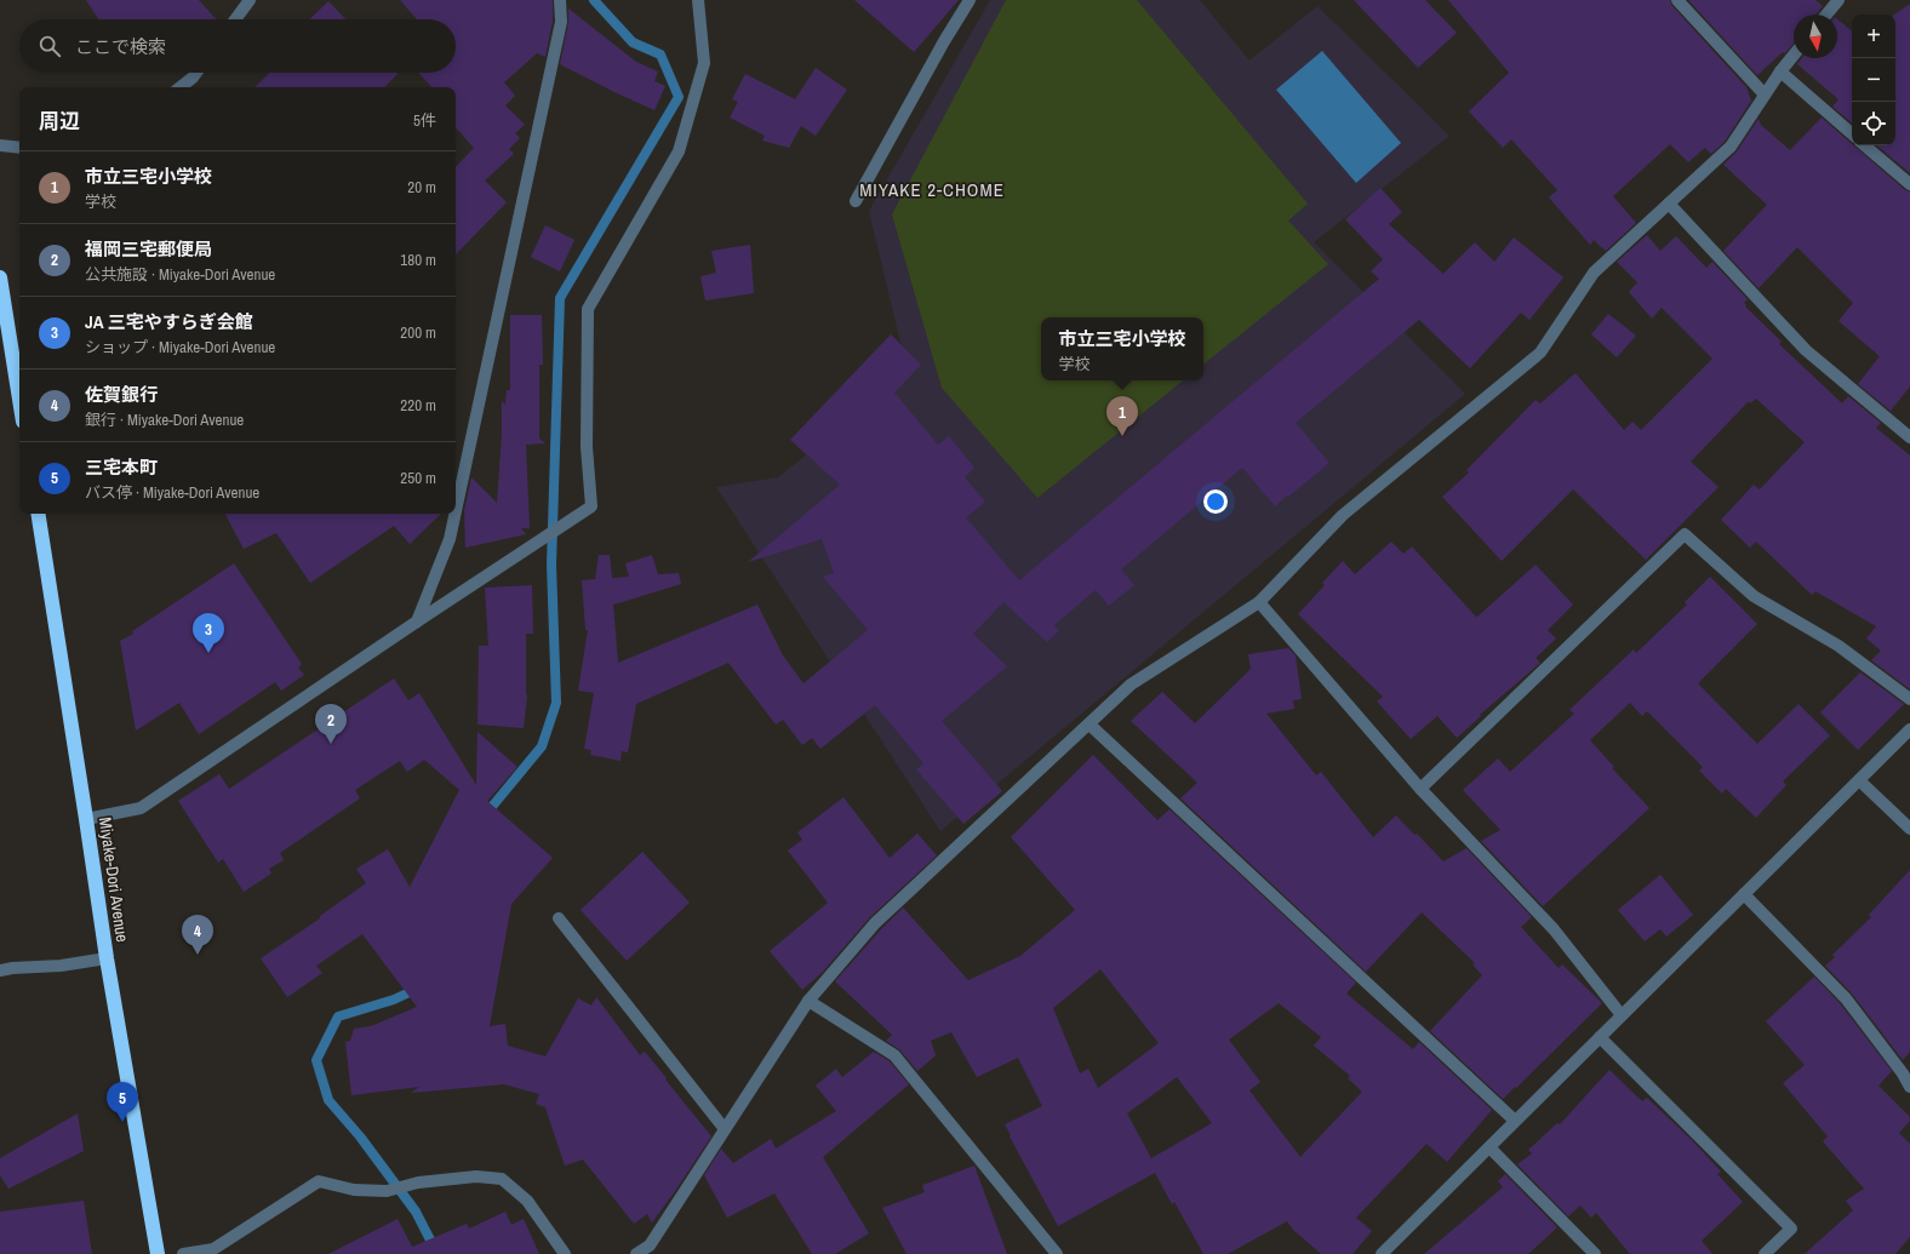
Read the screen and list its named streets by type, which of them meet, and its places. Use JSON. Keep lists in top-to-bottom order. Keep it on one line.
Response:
{"streets":{"highway":["Miyake-Dori Avenue"]},"districts":["MIYAKE 2-CHOME"],"north":"bottom","page":{"map_buttons":["+","−"],"search":"ここで検索","heading":["周辺","5件"],"list":[{"mark":"1","name":"市立三宅小学校","note":"学校","value":"20 m"},{"mark":"2","name":"福岡三宅郵便局","note":"公共施設 · Miyake-Dori Avenue","value":"180 m"},{"mark":"3","name":"JA 三宅やすらぎ会館","note":"ショップ · Miyake-Dori Avenue","value":"200 m"},{"mark":"4","name":"佐賀銀行","note":"銀行 · Miyake-Dori Avenue","value":"220 m"},{"mark":"5","name":"三宅本町","note":"バス停 · Miyake-Dori Avenue","value":"250 m"}],"popup":["市立三宅小学校","学校"],"pins":["1","3","2","4","5"]}}
